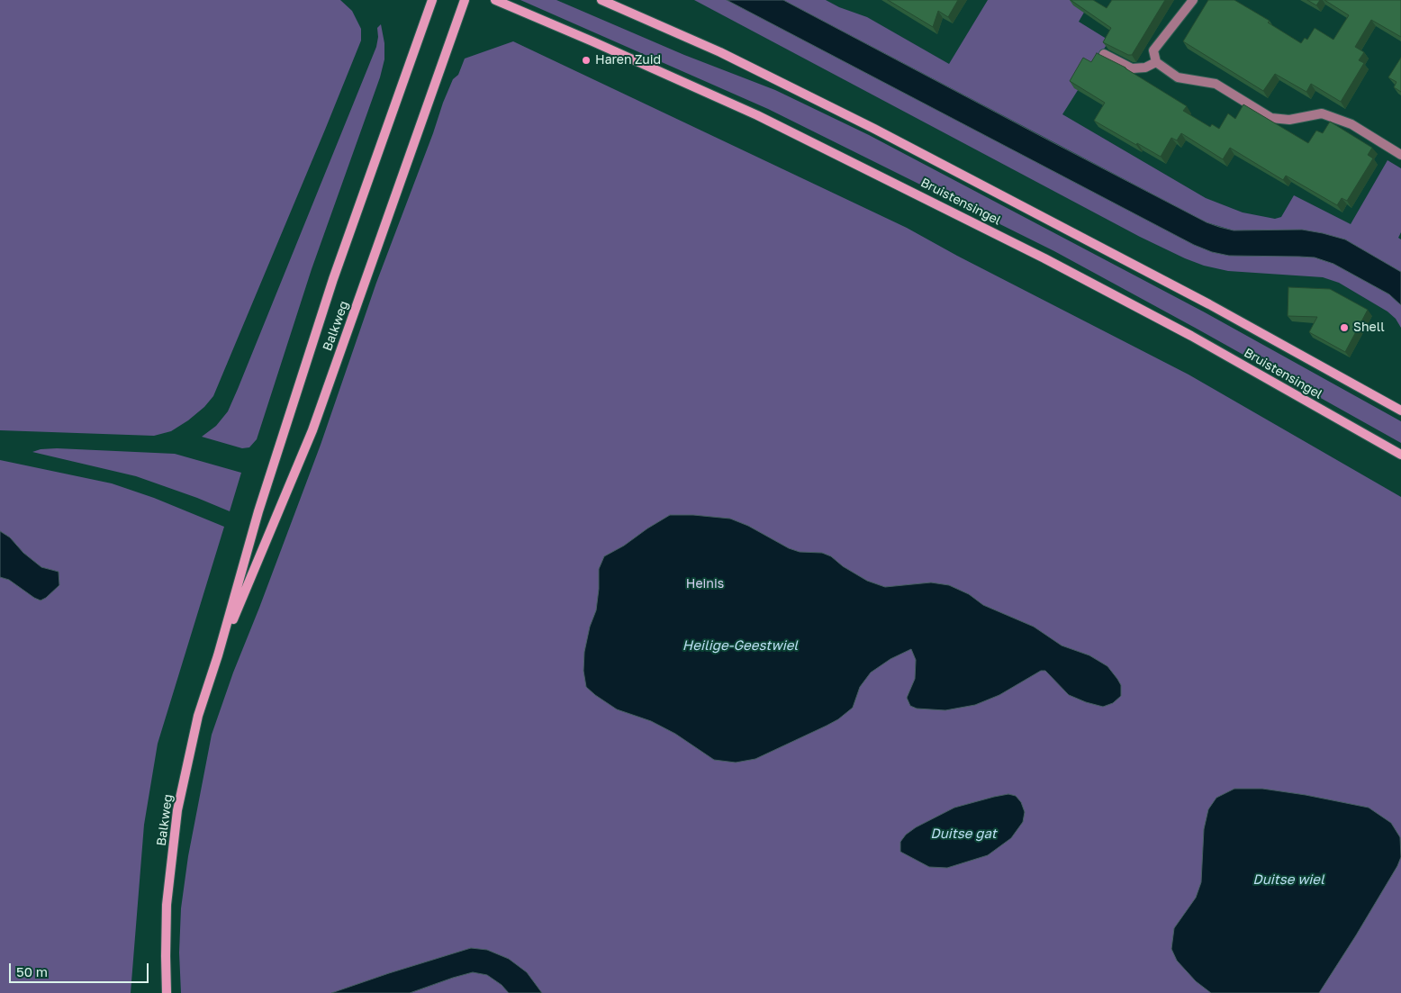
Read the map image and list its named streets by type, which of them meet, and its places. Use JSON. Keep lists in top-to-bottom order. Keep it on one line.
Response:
{"streets":{"main road":["Bruistensingel","Balkweg"]},"water":["Heilige-Geestwiel","Duitse gat","Duitse wiel"],"parks":["Heinis"],"places":["Haren Zuid","Shell"],"scale_bar":"50 m"}
